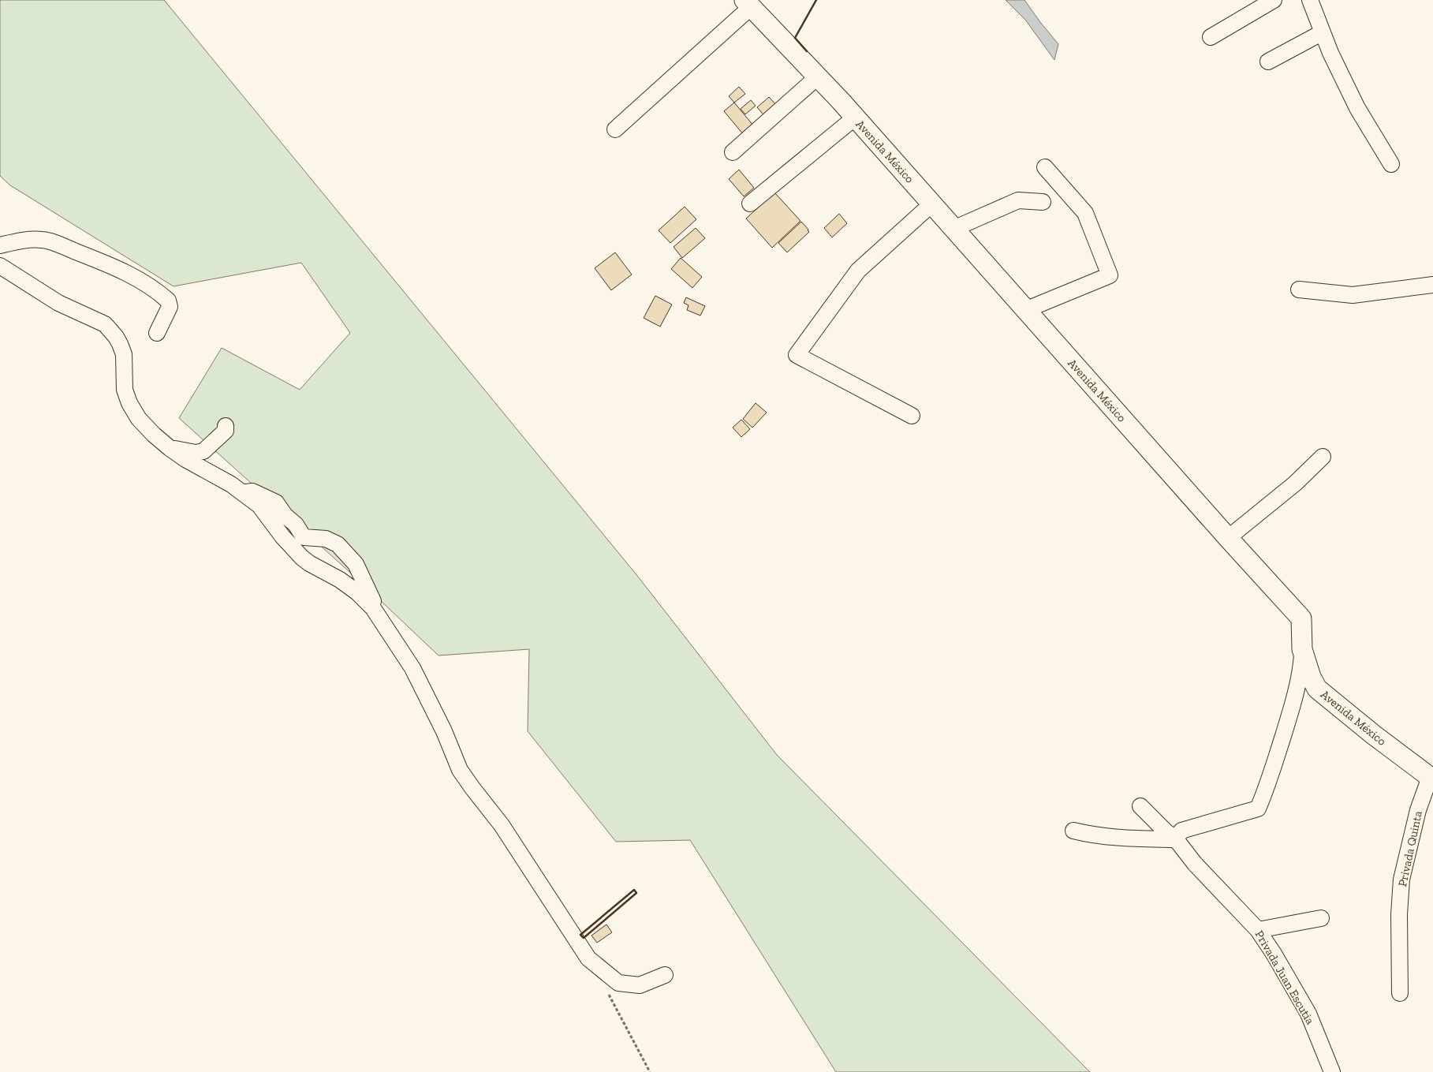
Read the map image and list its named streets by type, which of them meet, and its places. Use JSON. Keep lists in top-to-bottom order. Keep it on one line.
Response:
{"streets":{"main road":["Avenida México"],"street":["Privada Quinta","Privada Juan Escutia"]},"crossings":[["Avenida México","Privada Quinta"]]}
